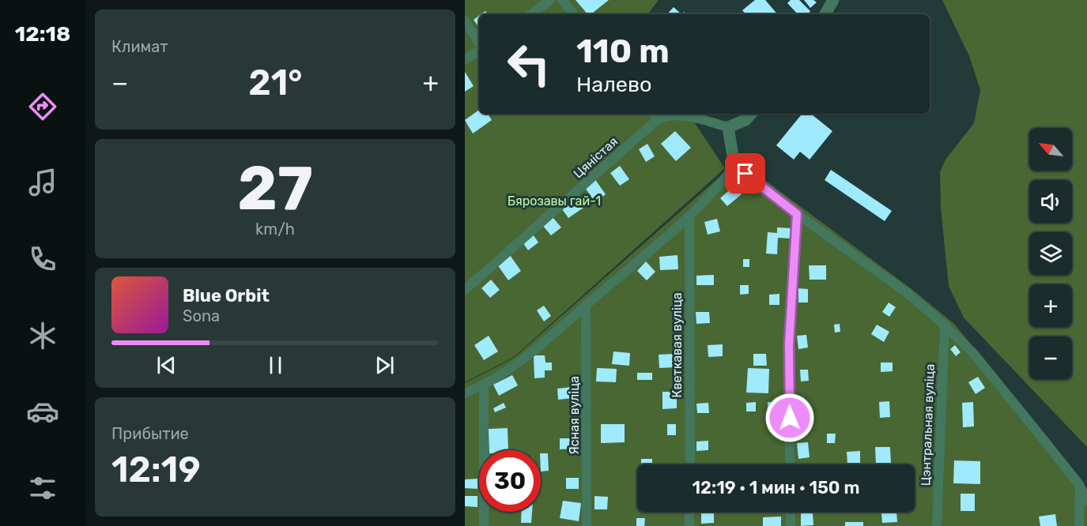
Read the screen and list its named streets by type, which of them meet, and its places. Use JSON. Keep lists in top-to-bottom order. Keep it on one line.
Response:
{"streets":{"street":["Цяністая","Кветкавая вуліца","Ясная вуліца","Цэнтральная вуліца"]},"parks":["Бярозавы гай-1"],"north":"top left","page":{"tabs":"12:18","tile":["Климат",["27","km/h"],["Прибытие","12:19"]],"turn":["110 m","Налево"],"heat":["−","21°","+"],"map_buttons":["+","−"],"song":["Blue Orbit","Sona"],"limit":"30","trip":"12:19 · 1 мин · 150 m"}}
